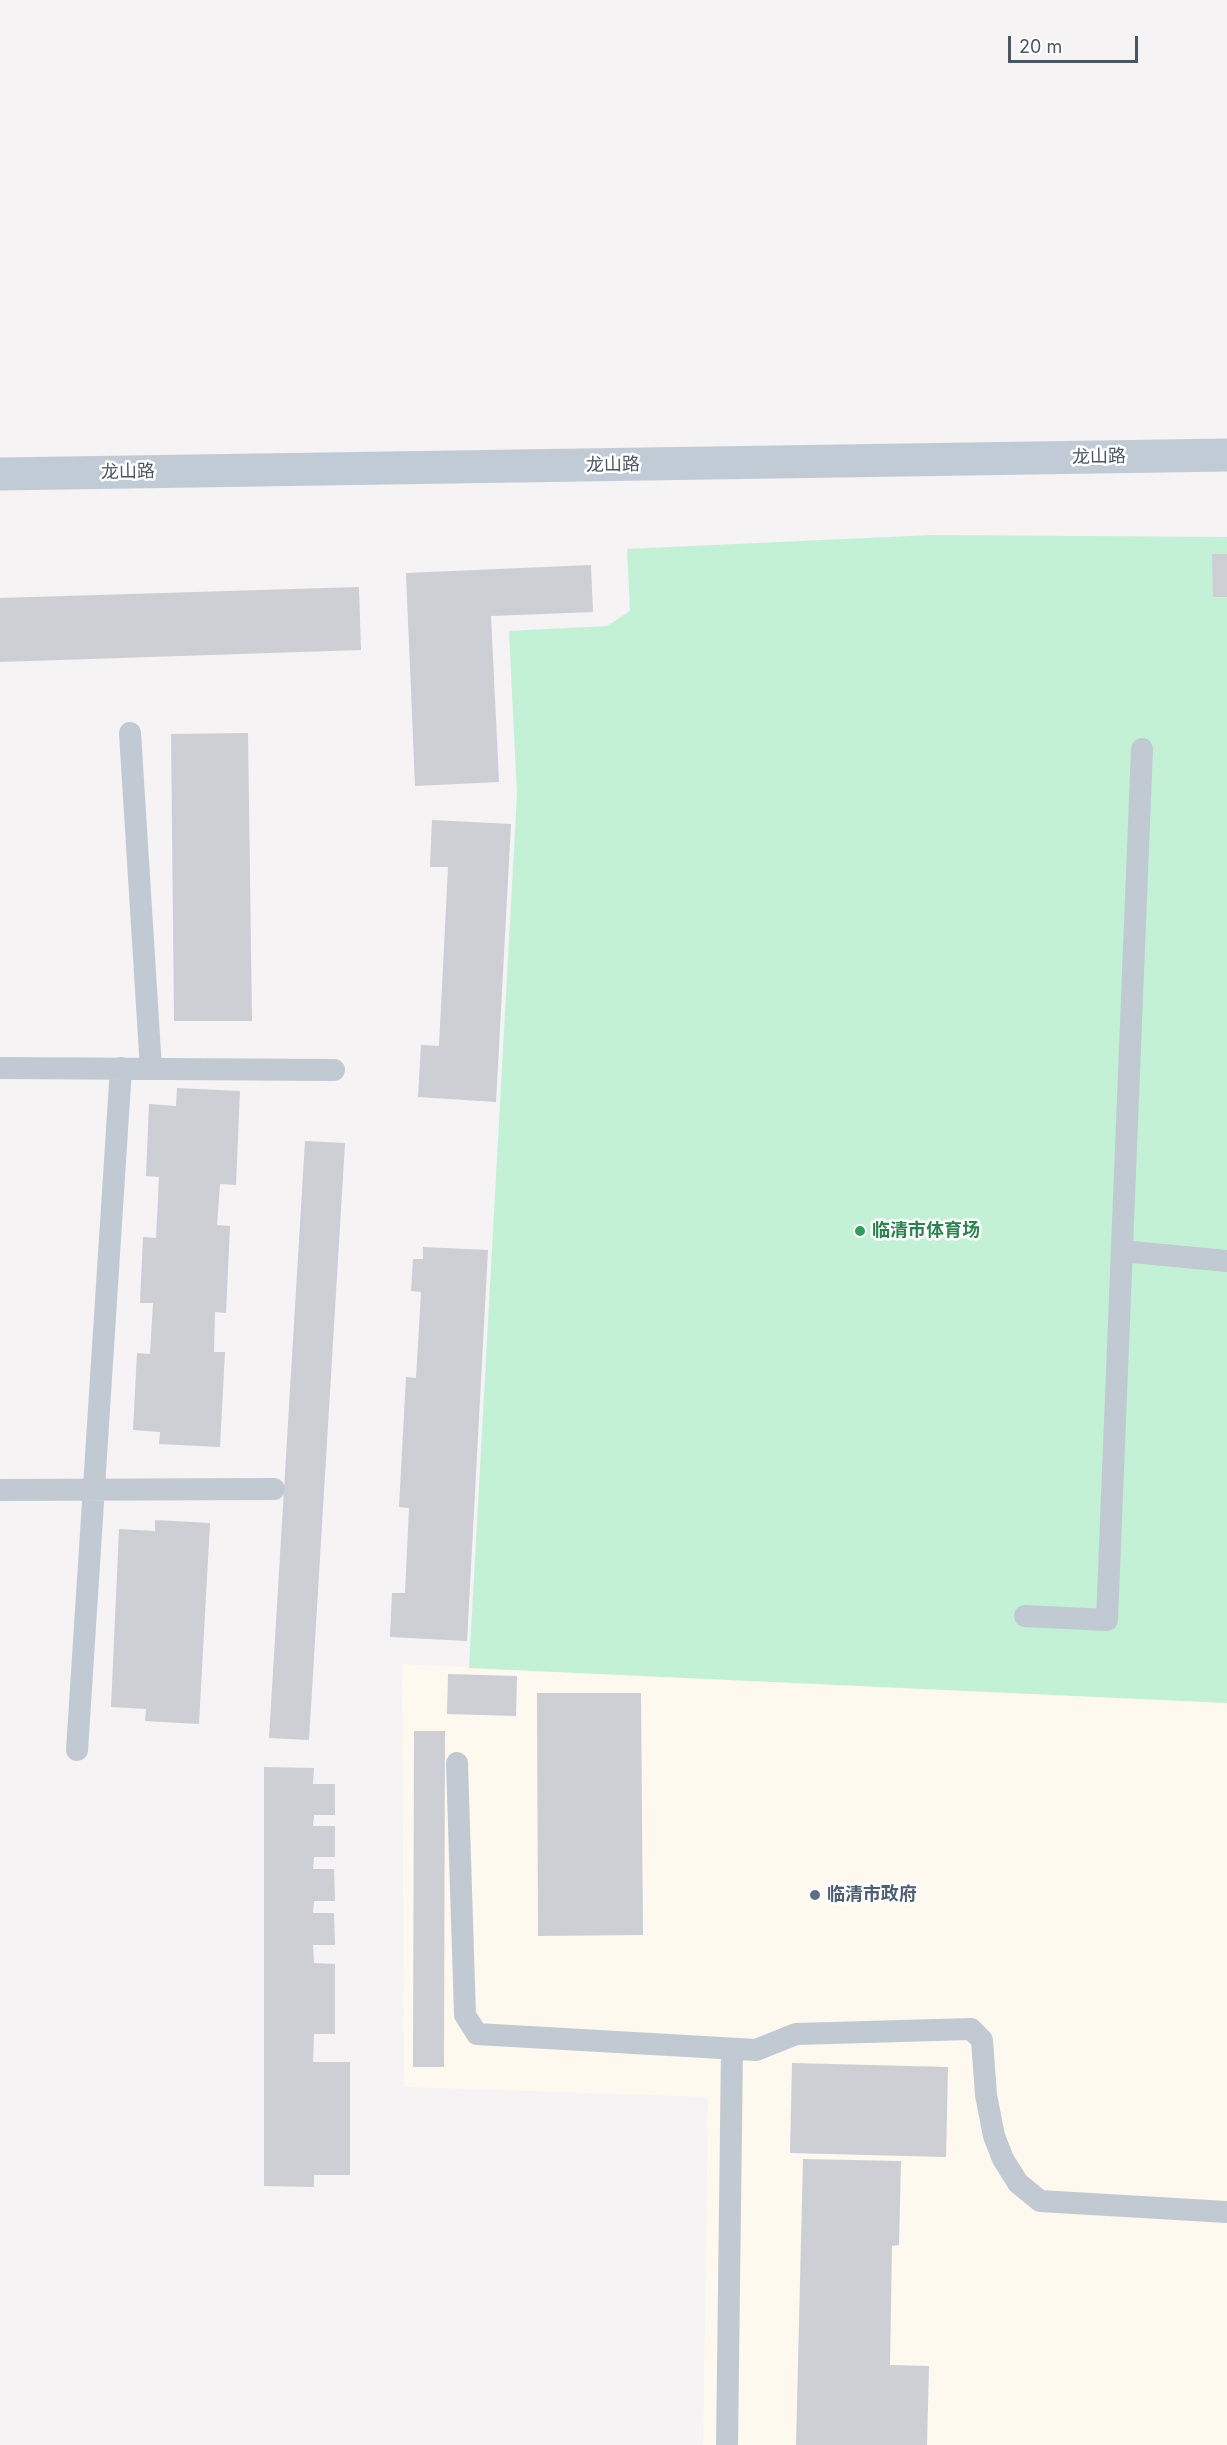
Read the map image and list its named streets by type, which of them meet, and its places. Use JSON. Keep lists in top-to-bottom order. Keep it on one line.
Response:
{"streets":{"street":["龙山路"]},"places":["临清市体育场","临清市政府"],"scale_bar":"20 m"}
